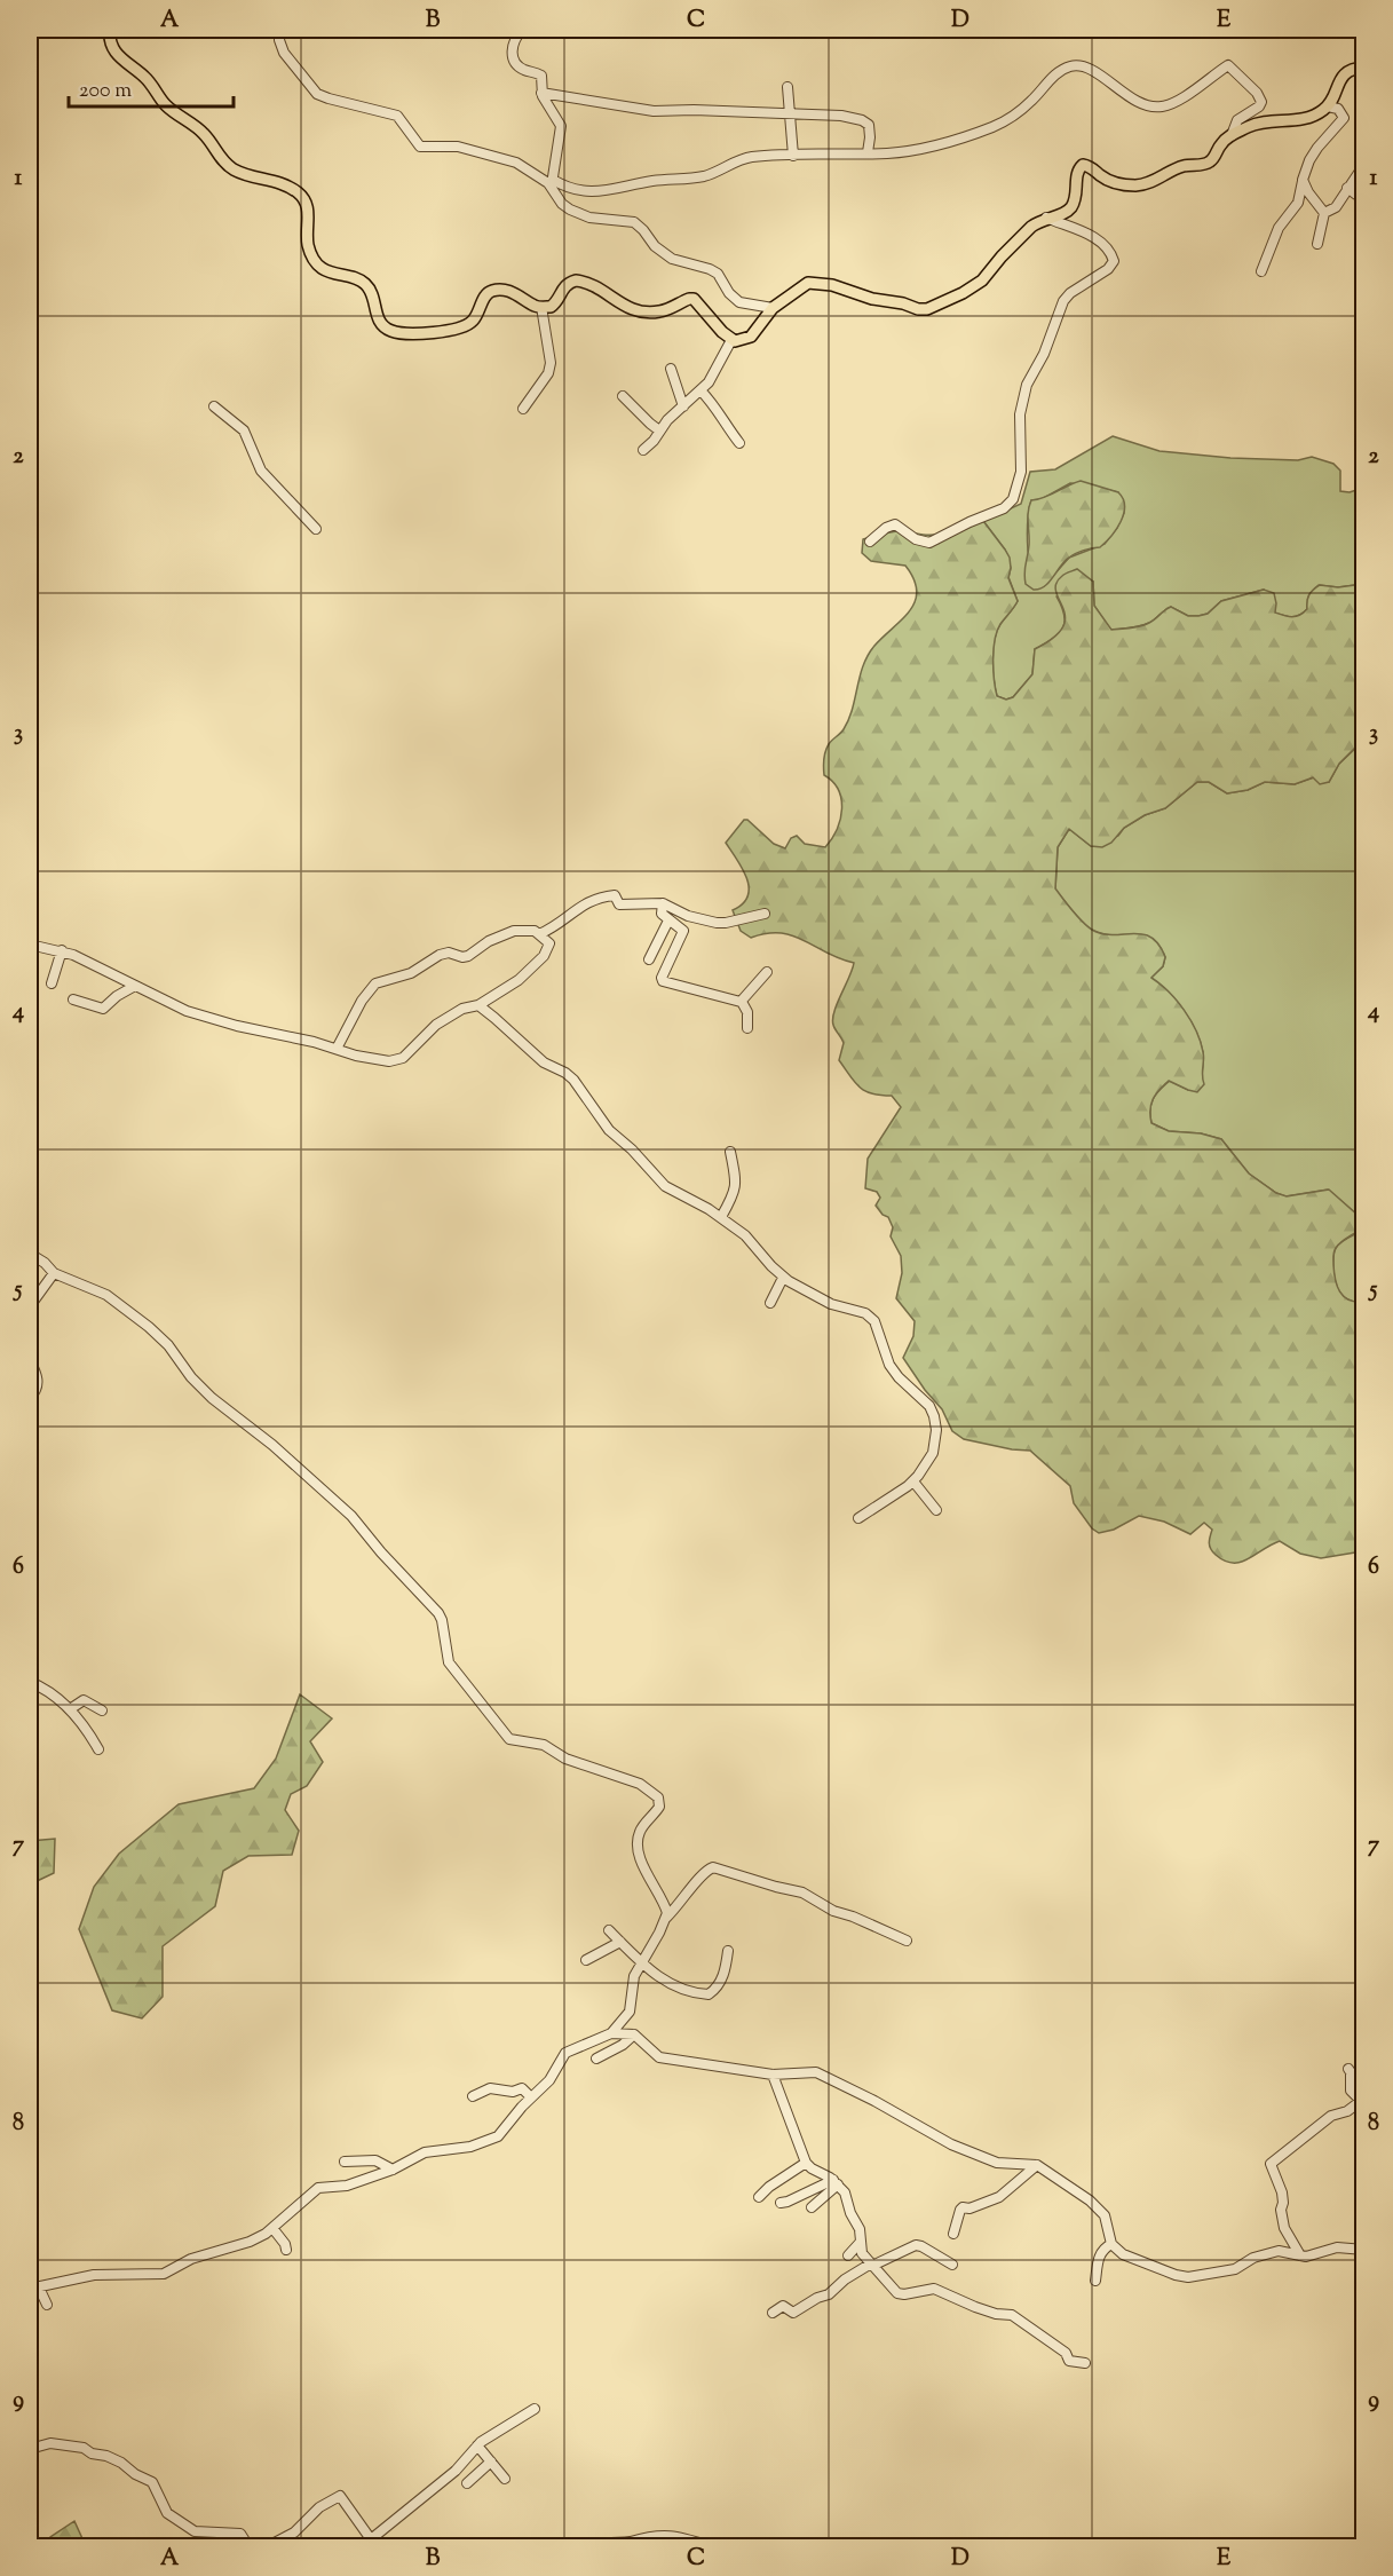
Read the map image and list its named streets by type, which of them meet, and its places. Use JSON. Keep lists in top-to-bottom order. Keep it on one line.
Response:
{"scale_bar":"200 m","grid":{"columns":["A","B","C","D","E"],"rows":["1","2","3","4","5","6","7","8","9"]}}
